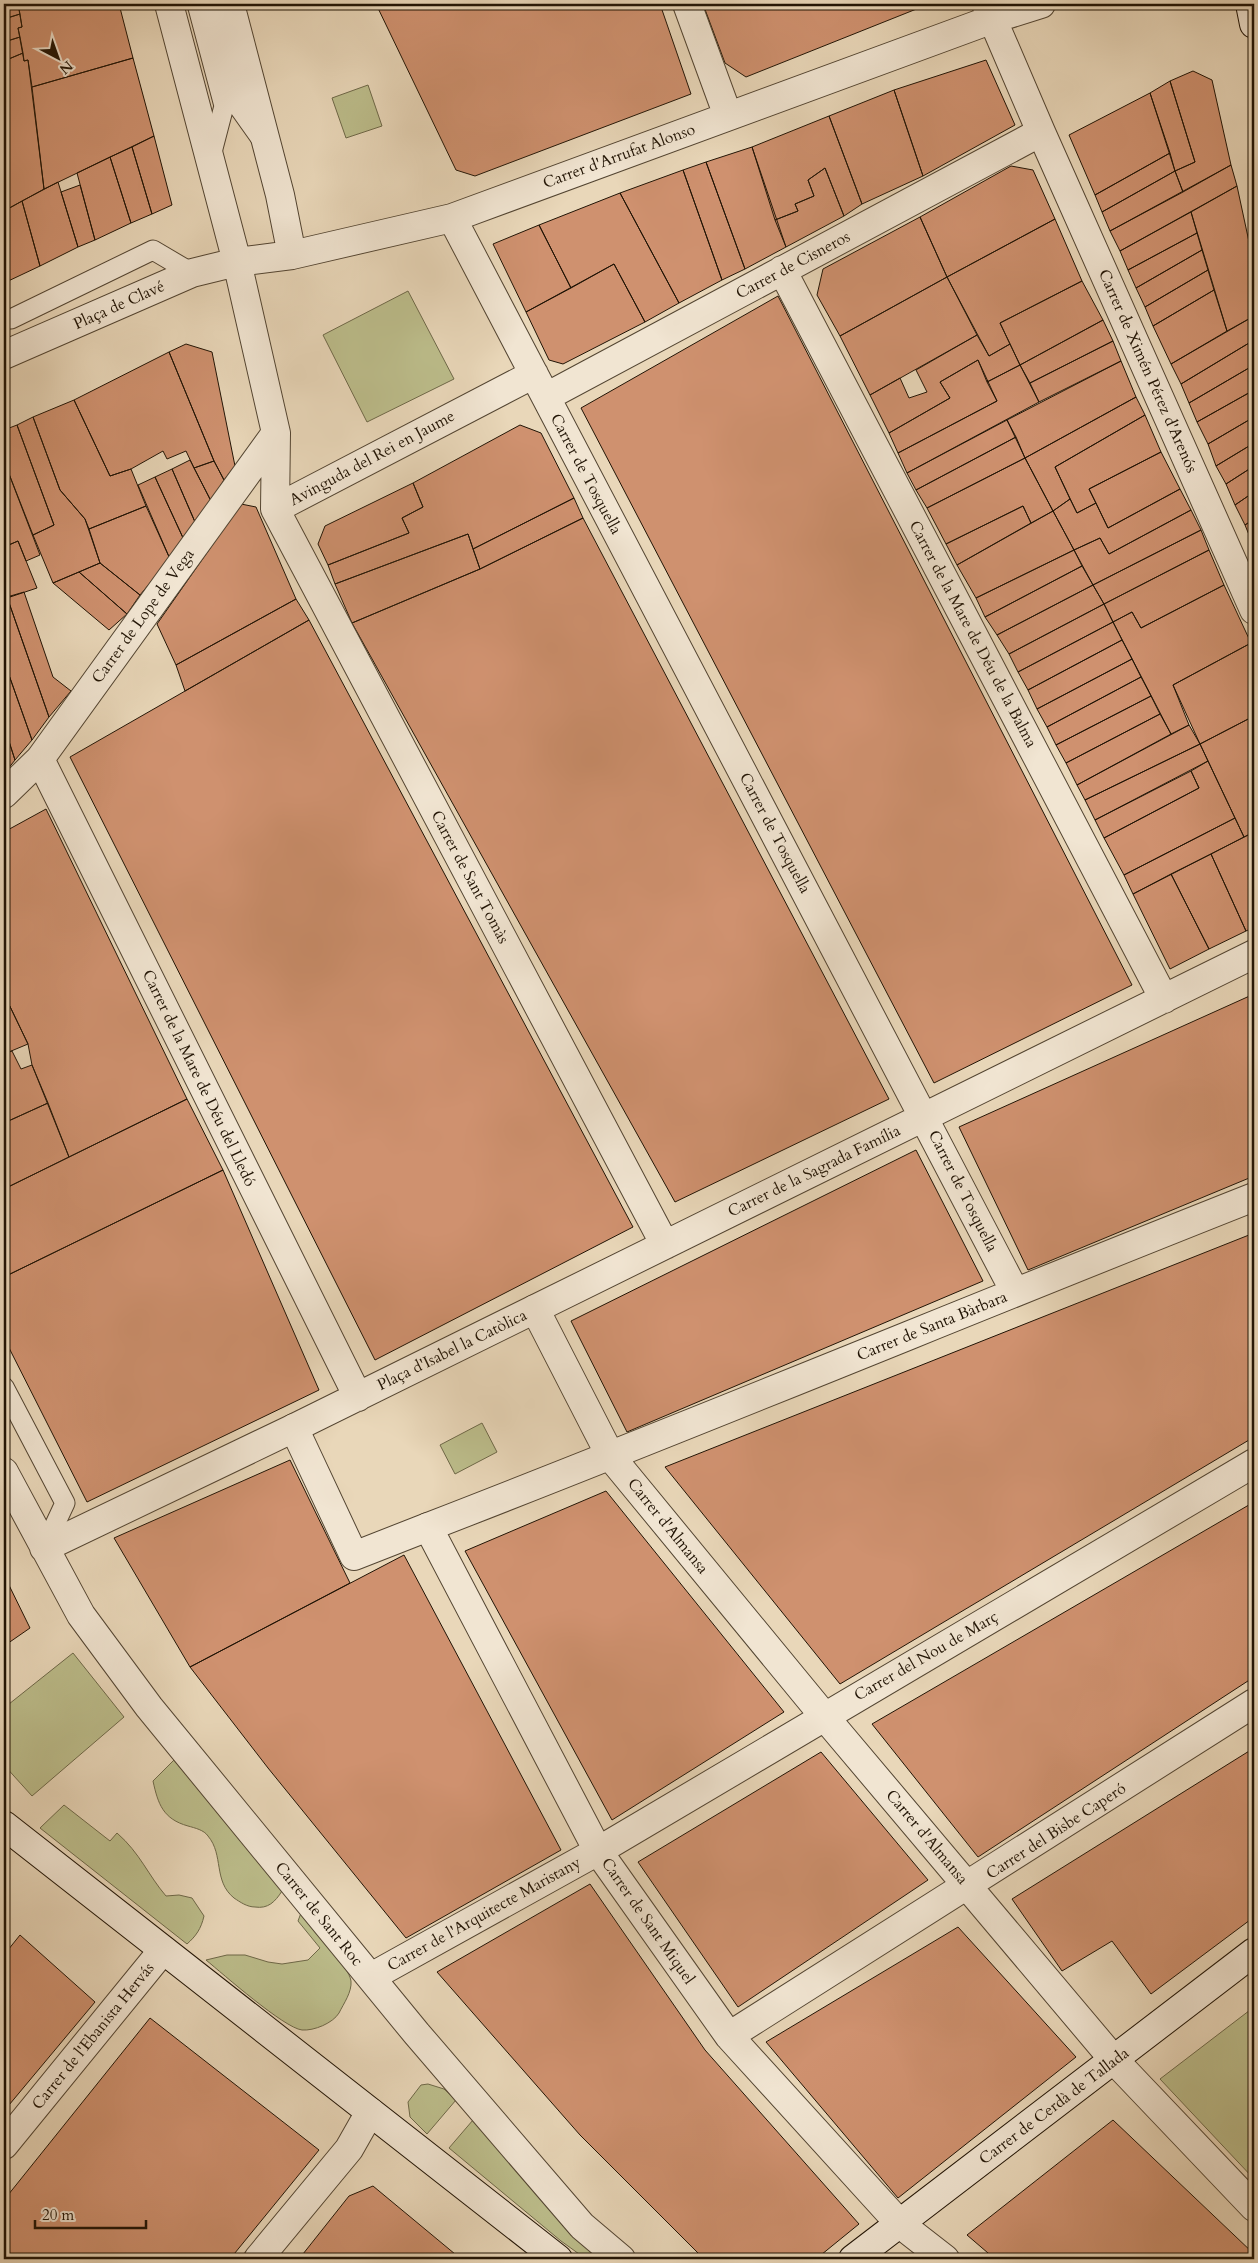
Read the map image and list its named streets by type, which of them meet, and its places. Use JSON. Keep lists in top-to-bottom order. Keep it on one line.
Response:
{"streets":{"street":["Carrer d'Arrufat Alonso","Carrer de Cisneros","Plaça de Clavé","Carrer de Ximén Pérez d'Arenós","Avinguda del Rei en Jaume","Carrer de Tosquella","Carrer de Lope de Vega","Carrer de la Mare de Déu de la Balma","Carrer de Sant Tomàs","Carrer de la Mare de Déu del Lledó","Carrer de la Sagrada Família","Carrer de Santa Bàrbara","Plaça d'Isabel la Catòlica","Carrer d'Almansa","Carrer del Nou de Març","Carrer del Bisbe Caperó","Carrer de Sant Roc","Carrer de l'Arquitecte Maristany","Carrer de Sant Miquel","Carrer de l'Ebanista Hervás","Carrer de Cerdà de Tallada"]},"crossings":[["Carrer d'Arrufat Alonso","Plaça de Clavé"],["Carrer d'Arrufat Alonso","Carrer de Ximén Pérez d'Arenós"],["Carrer d'Arrufat Alonso","Avinguda del Rei en Jaume"],["Carrer de Cisneros","Carrer de Ximén Pérez d'Arenós"],["Carrer de Cisneros","Avinguda del Rei en Jaume"],["Carrer de Cisneros","Carrer de Tosquella"],["Carrer de Cisneros","Carrer de la Mare de Déu de la Balma"],["Plaça de Clavé","Avinguda del Rei en Jaume"],["Avinguda del Rei en Jaume","Carrer de Tosquella"],["Avinguda del Rei en Jaume","Carrer de Lope de Vega"],["Avinguda del Rei en Jaume","Carrer de Sant Tomàs"],["Carrer de Tosquella","Carrer de la Sagrada Família"],["Carrer de Tosquella","Carrer de Santa Bàrbara"],["Carrer de Lope de Vega","Carrer de la Mare de Déu del Lledó"],["Carrer de la Mare de Déu de la Balma","Carrer de la Sagrada Família"],["Carrer de Sant Tomàs","Carrer de la Sagrada Família"],["Carrer de la Mare de Déu del Lledó","Plaça d'Isabel la Catòlica"],["Carrer de la Sagrada Família","Plaça d'Isabel la Catòlica"],["Carrer de Santa Bàrbara","Plaça d'Isabel la Catòlica"],["Carrer de Santa Bàrbara","Carrer d'Almansa"],["Plaça d'Isabel la Catòlica","Carrer d'Almansa"],["Plaça d'Isabel la Catòlica","Carrer de Sant Roc"],["Carrer d'Almansa","Carrer del Nou de Març"],["Carrer d'Almansa","Carrer del Bisbe Caperó"],["Carrer d'Almansa","Carrer de Cerdà de Tallada"],["Carrer del Nou de Març","Carrer de l'Arquitecte Maristany"],["Carrer del Nou de Març","Carrer de Sant Miquel"],["Carrer del Bisbe Caperó","Carrer de Sant Miquel"],["Carrer de Sant Roc","Carrer de l'Arquitecte Maristany"],["Carrer de l'Arquitecte Maristany","Carrer de Sant Miquel"],["Carrer de Sant Miquel","Carrer de Cerdà de Tallada"]],"scale_bar":"20 m","north":"bottom right"}
